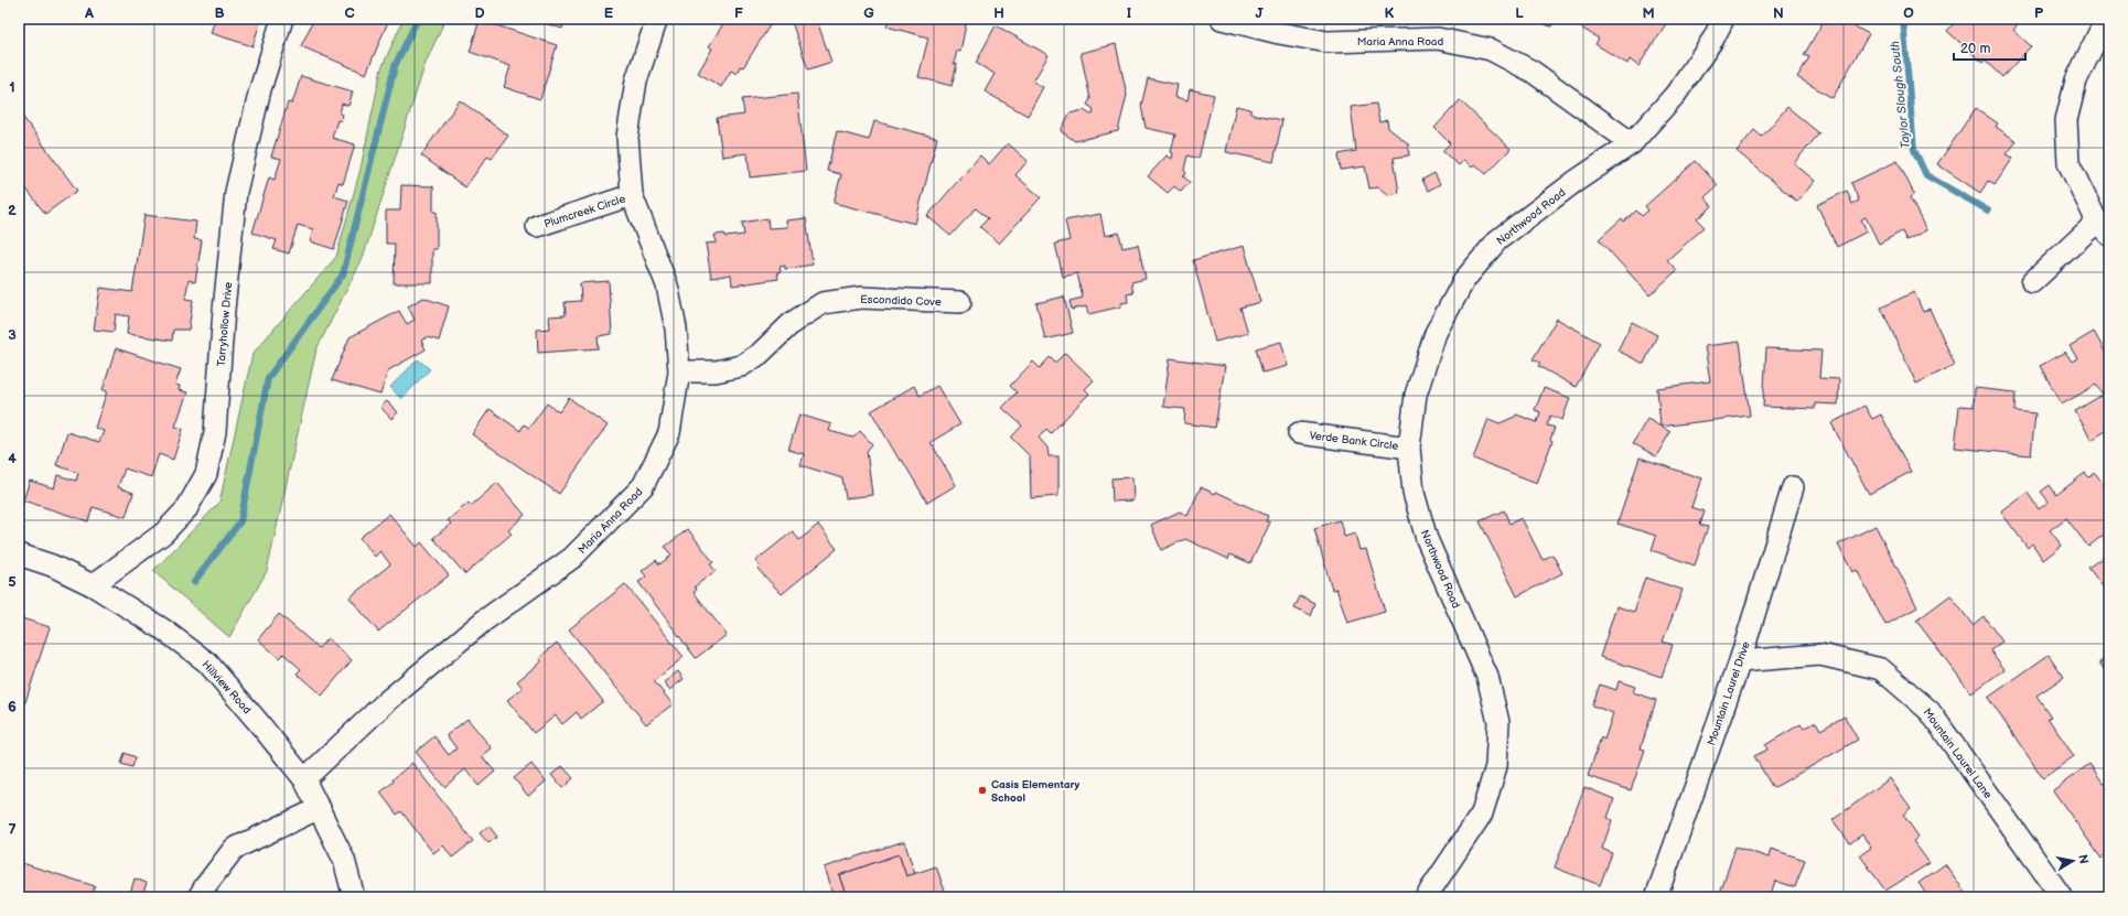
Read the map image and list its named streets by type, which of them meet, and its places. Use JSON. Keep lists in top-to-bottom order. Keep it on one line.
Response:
{"streets":{"street":["Maria Anna Road","Plumcreek Circle","Northwood Road","Escondido Cove","Tarryhollow Drive","Verde Bank Circle","Hillview Road","Mountain Laurel Drive","Mountain Laurel Lane"]},"crossings":[["Maria Anna Road","Plumcreek Circle"],["Maria Anna Road","Northwood Road"],["Maria Anna Road","Escondido Cove"],["Maria Anna Road","Hillview Road"],["Northwood Road","Verde Bank Circle"],["Tarryhollow Drive","Hillview Road"],["Mountain Laurel Drive","Mountain Laurel Lane"]],"water":["Taylor Slough South"],"places":["Casis Elementary School"],"scale_bar":"20 m","north":"right","grid":{"columns":["A","B","C","D","E","F","G","H","I","J","K","L","M","N","O","P"],"rows":["1","2","3","4","5","6","7"]}}
